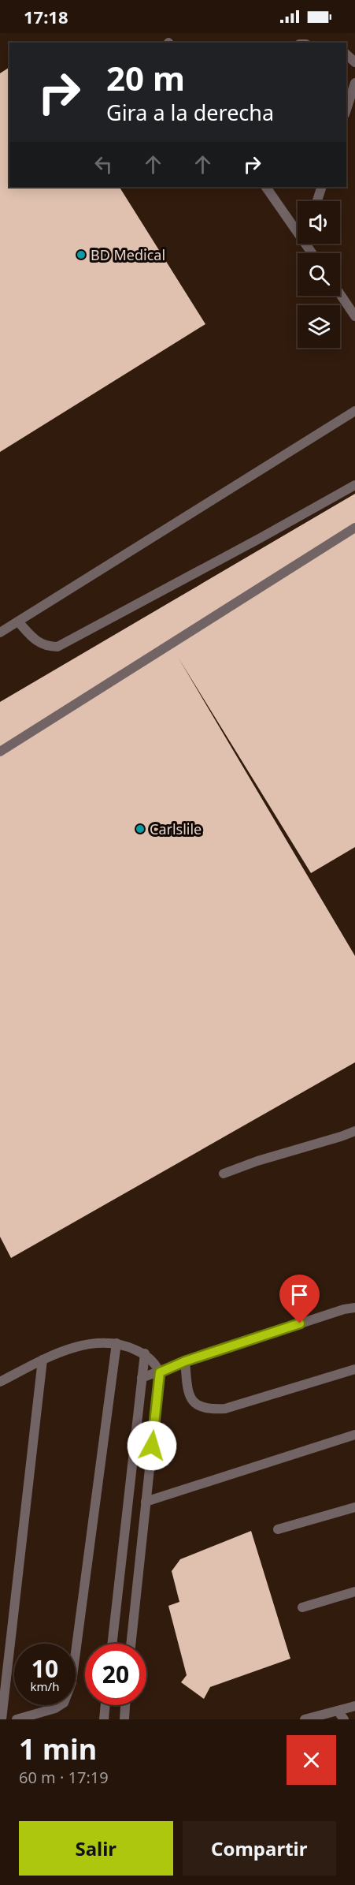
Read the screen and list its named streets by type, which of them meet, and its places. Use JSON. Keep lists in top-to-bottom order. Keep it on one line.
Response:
{"places":["BD Medical","Carlslile"],"page":{"status":"17:18","turn":["20 m","Gira a la derecha"],"speed":"10 km/h","limit":"20","heading":["1 min","60 m · 17:19"],"buttons":["Salir","Compartir"]}}
